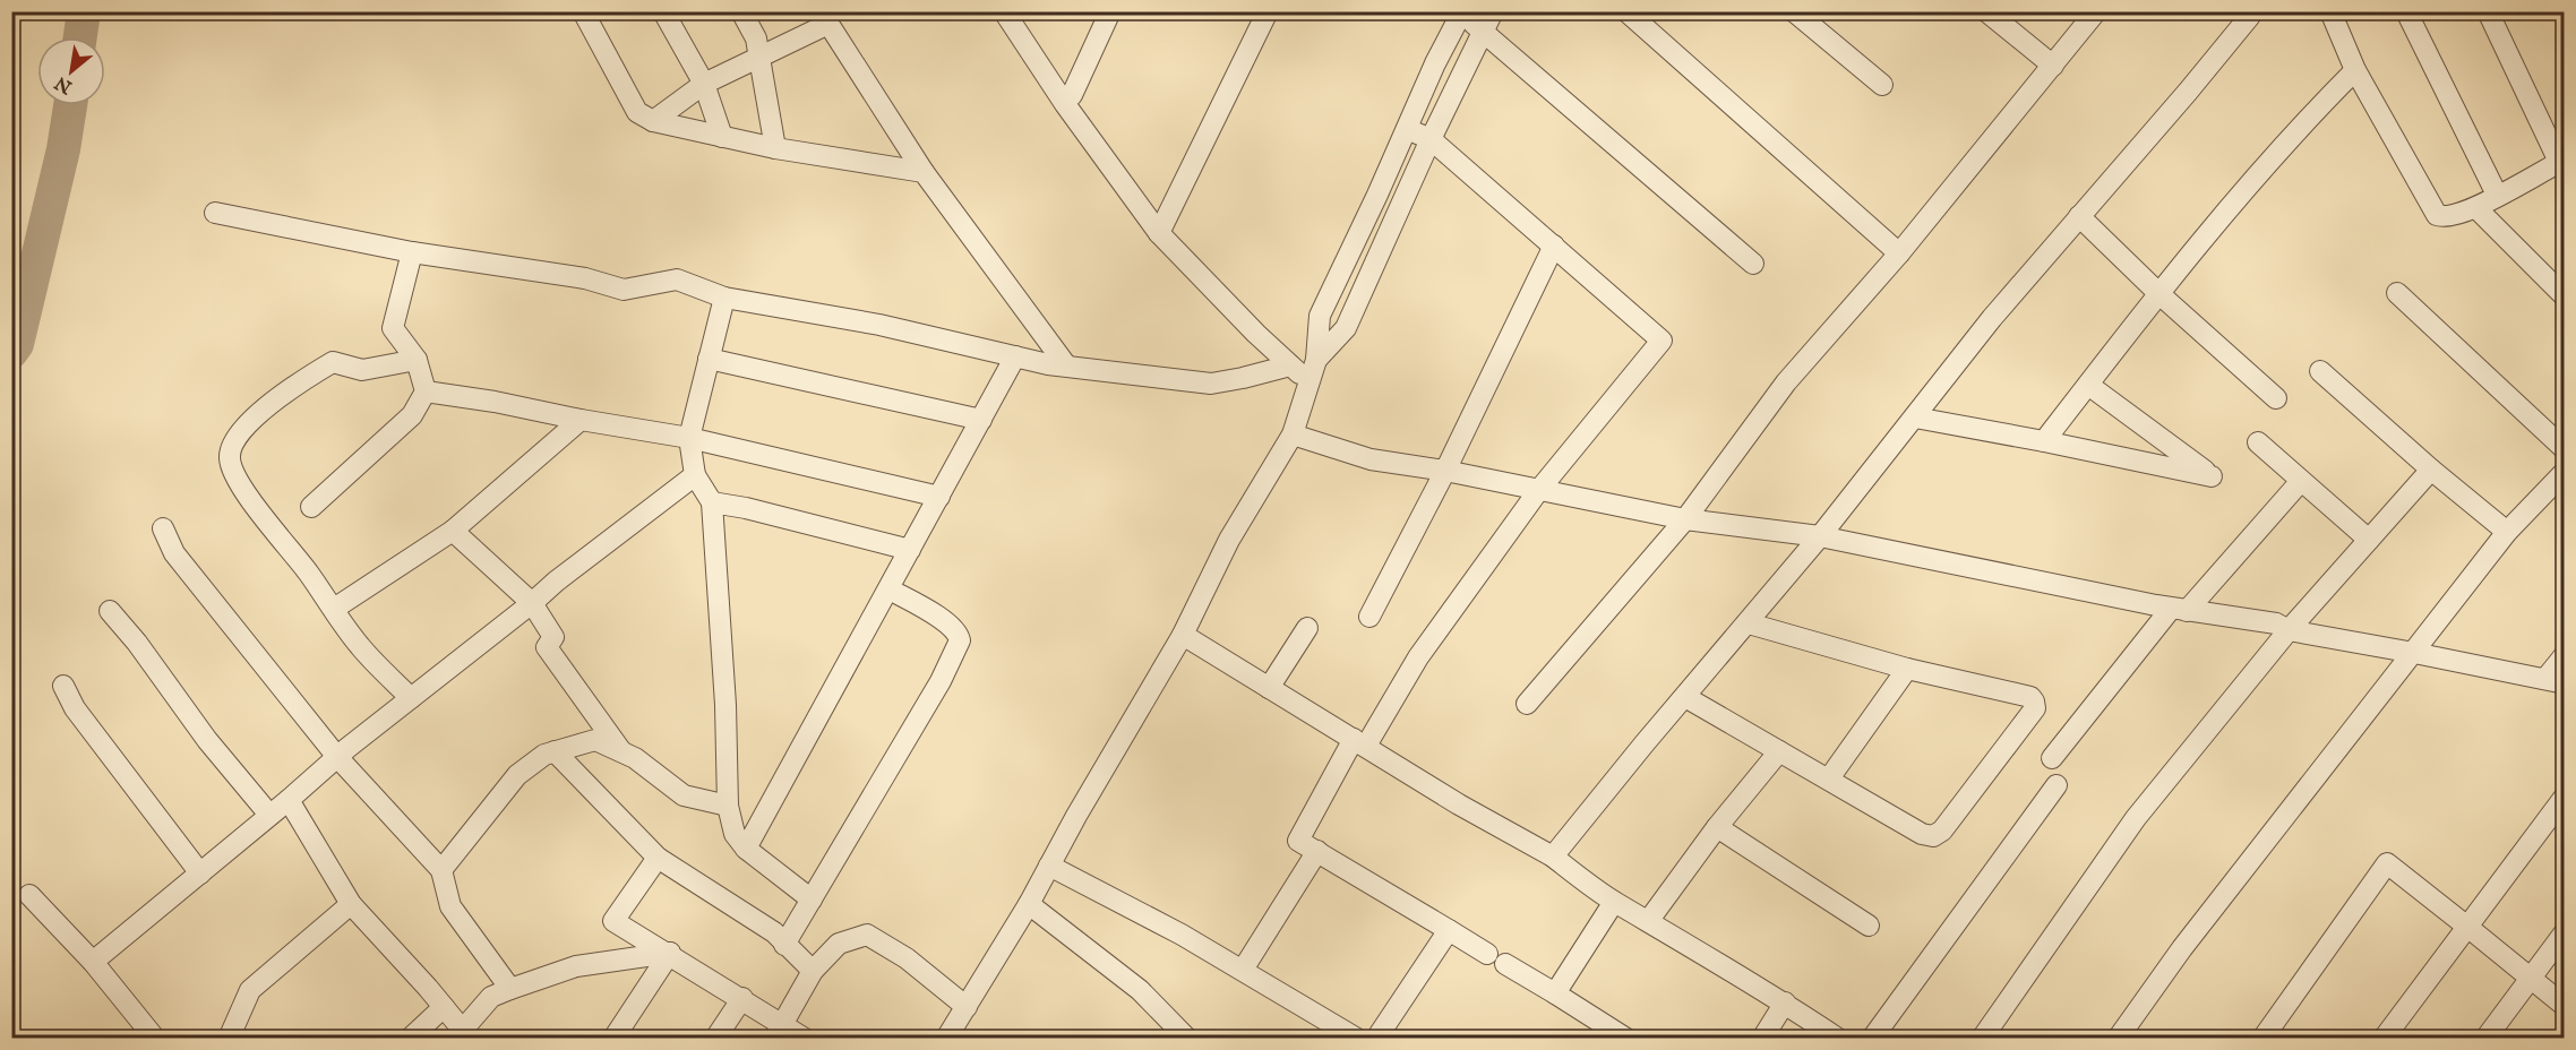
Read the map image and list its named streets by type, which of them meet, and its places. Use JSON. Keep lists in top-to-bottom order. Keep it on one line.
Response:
{"north":"bottom left"}
